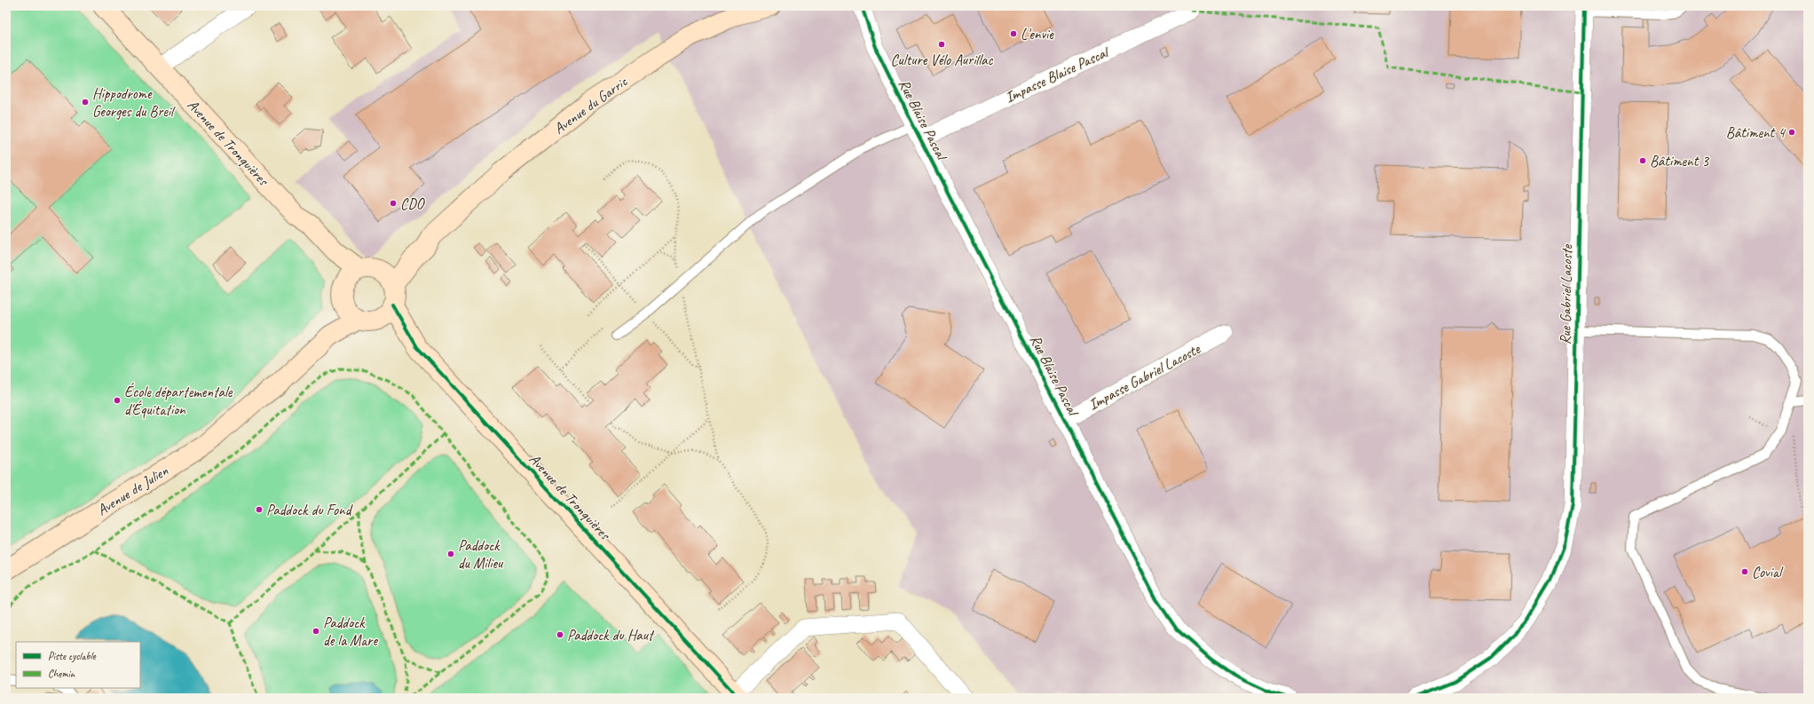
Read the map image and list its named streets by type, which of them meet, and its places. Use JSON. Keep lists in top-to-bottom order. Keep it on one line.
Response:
{"streets":{"street":["Impasse Blaise Pascal","Avenue du Garric","Rue Blaise Pascal","Avenue de Tronquières","Rue Gabriel Lacoste","Impasse Gabriel Lacoste","Avenue de Julien"]},"crossings":[["Impasse Blaise Pascal","Rue Blaise Pascal"],["Avenue du Garric","Avenue de Tronquières"],["Avenue du Garric","Avenue de Julien"],["Rue Blaise Pascal","Impasse Gabriel Lacoste"],["Avenue de Tronquières","Avenue de Julien"]],"places":["L'envie","Culture Vélo Aurillac","Hippodrome Georges du Breil","Bâtiment 4","Bâtiment 3","CDO","École départementale d'Équitation","Paddock du Fond","Paddock du Milieu","Covial","Paddock de la Mare","Paddock du Haut"],"legend":["Piste cyclable","Chemin"]}
